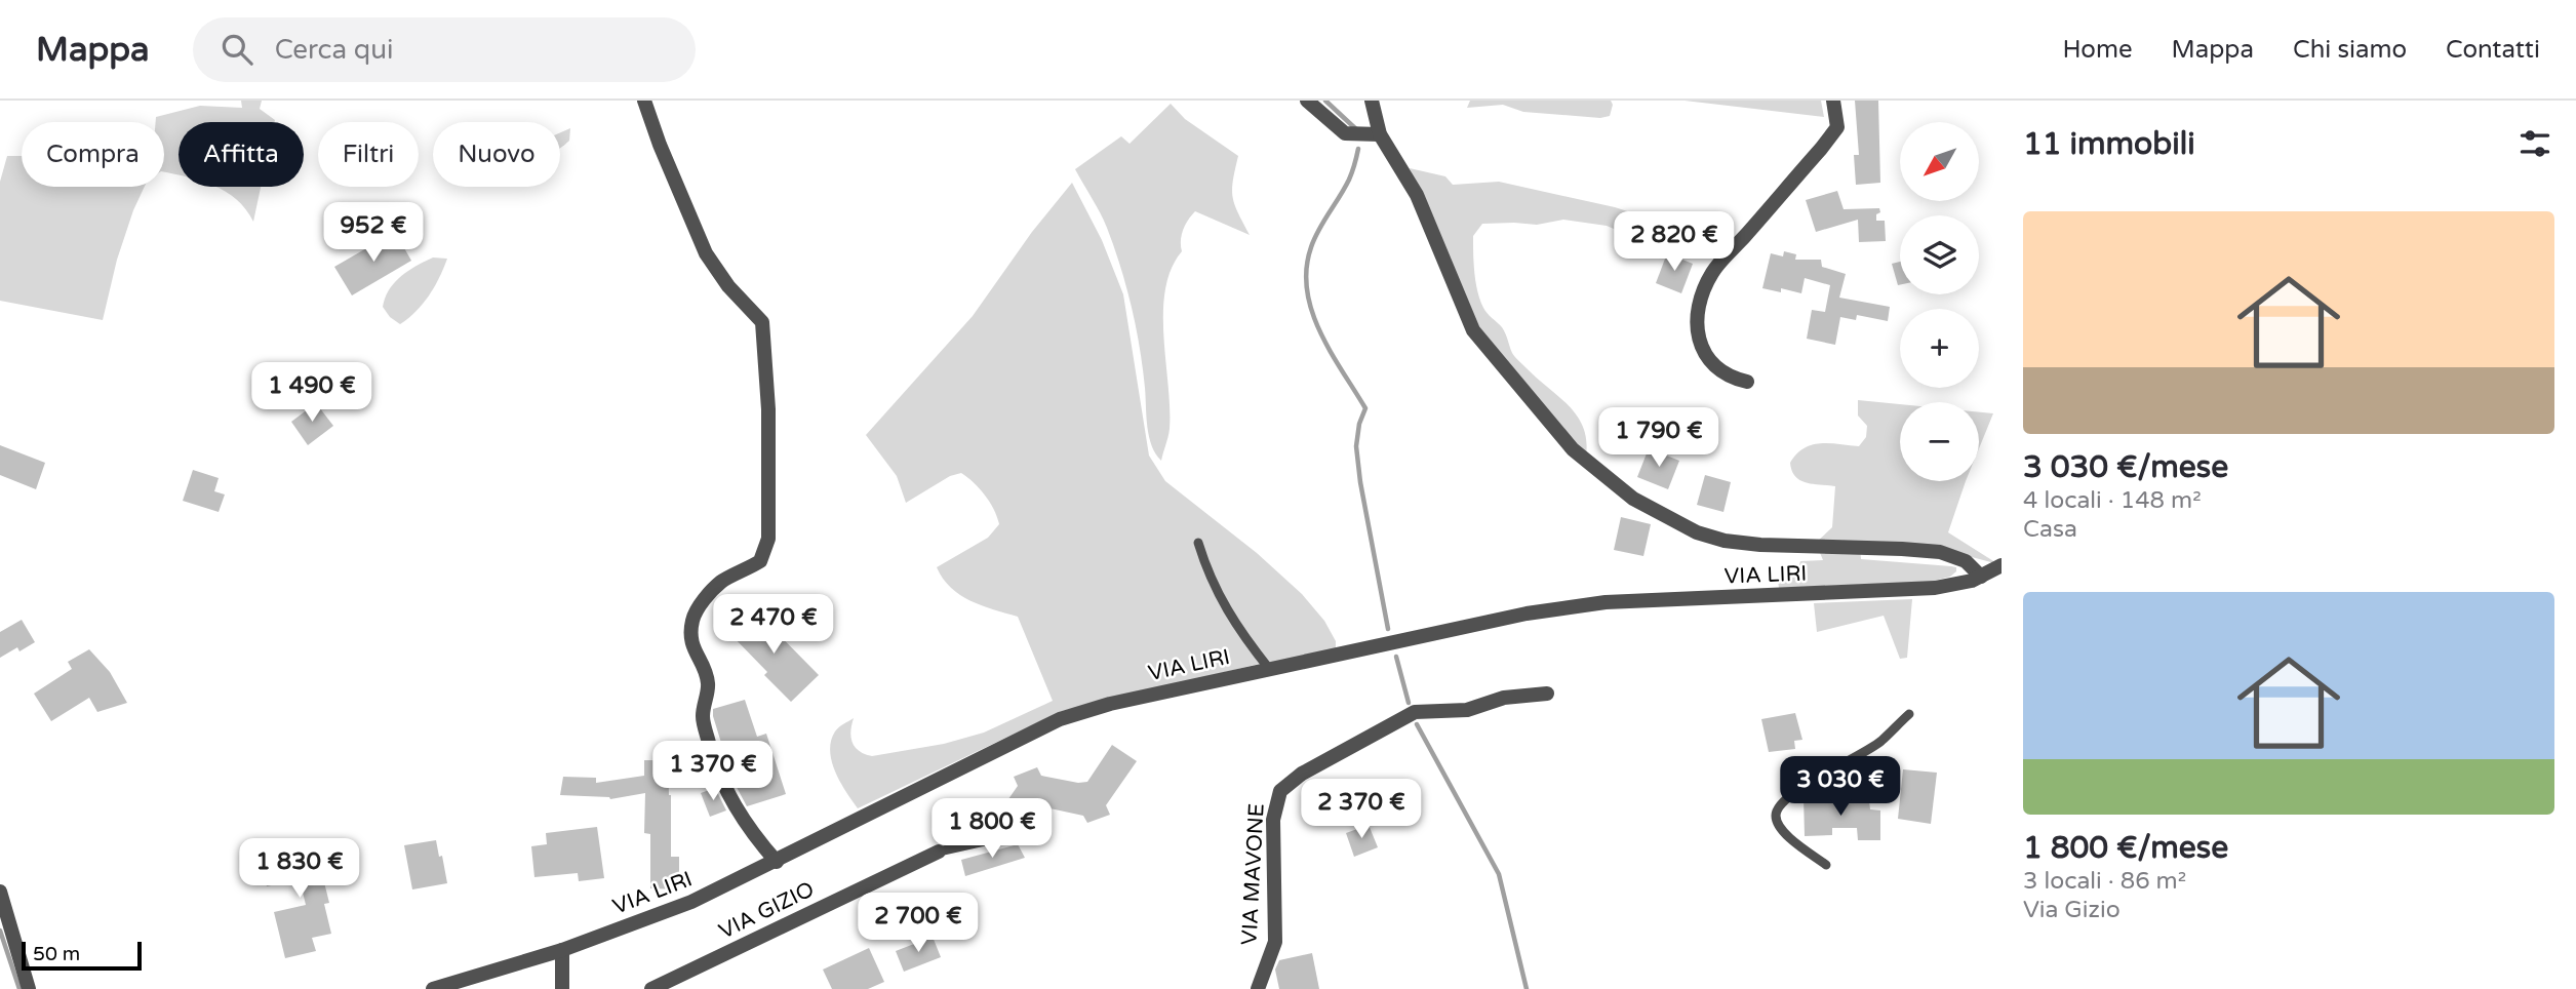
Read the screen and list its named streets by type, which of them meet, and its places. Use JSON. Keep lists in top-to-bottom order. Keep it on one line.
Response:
{"streets":{"street":["VIA LIRI","VIA MAVONE","VIA GIZIO"]},"scale_bar":"50 m","north":"bottom left","page":{"header":"Mappa","search":"Cerca qui","nav":["Home","Mappa","Chi siamo","Contatti"],"heading":"11 immobili","map_buttons":["+","−"],"chip":["Compra","Affitta","Filtri","Nuovo"],"list":[{"name":"3 030 €/mese","note":"4 locali · 148 m² · Casa"},{"name":"1 800 €/mese","note":"3 locali · 86 m² · Via Gizio"}],"price":["952 €","2 820 €","1 490 €","1 790 €","2 470 €","1 370 €","3 030 €","2 370 €","1 800 €","1 830 €","2 700 €"],"scale":"50 m"}}
